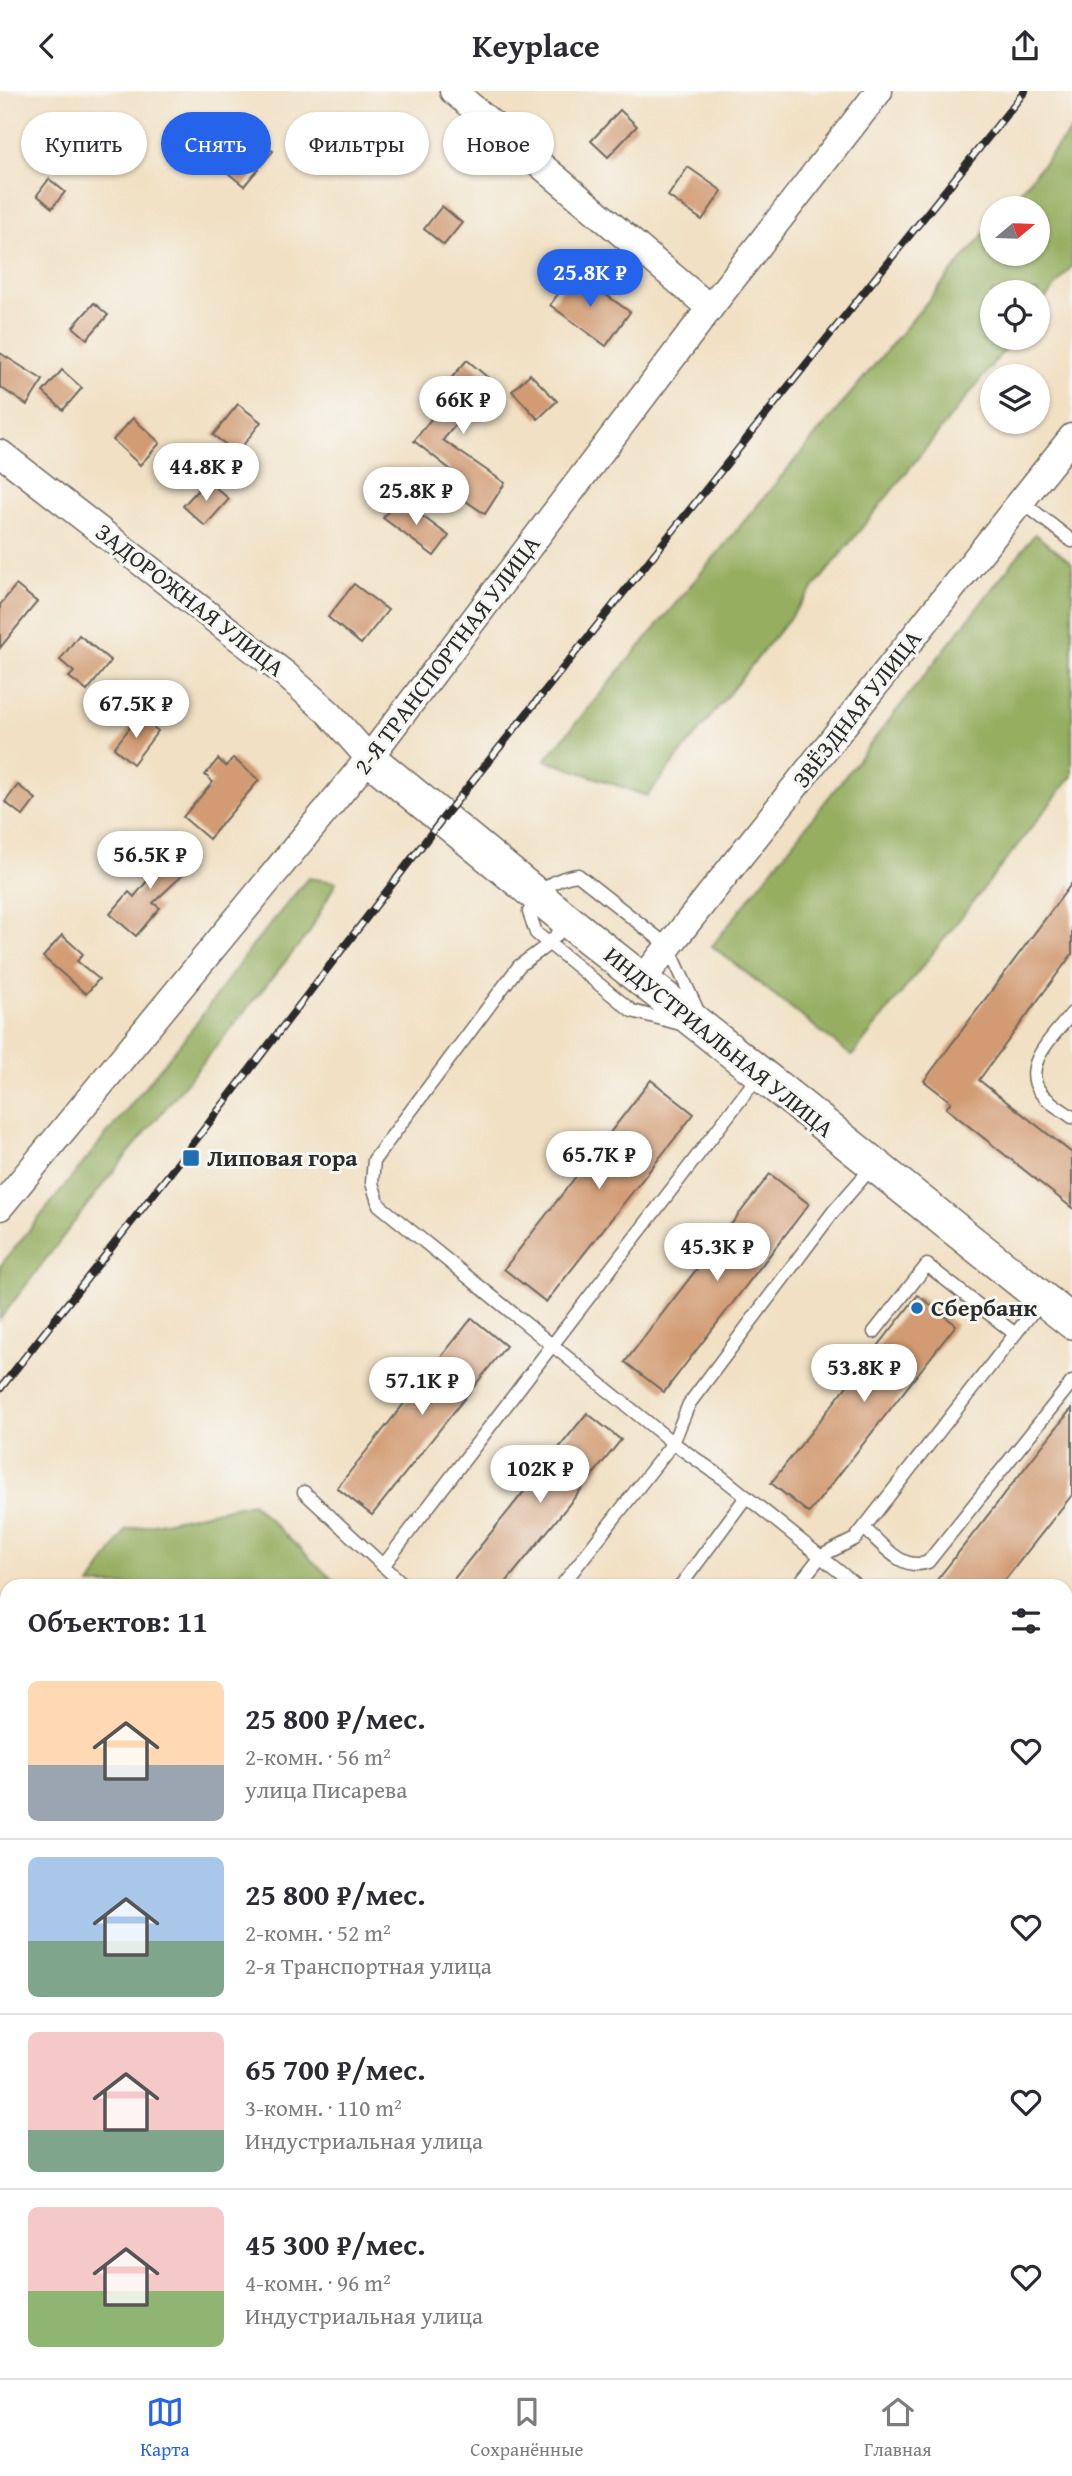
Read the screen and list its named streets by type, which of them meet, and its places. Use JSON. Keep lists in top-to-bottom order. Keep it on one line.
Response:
{"streets":{"street":["ЗАДОРОЖНАЯ УЛИЦА","2-Я ТРАНСПОРТНАЯ УЛИЦА","ЗВЁЗДНАЯ УЛИЦА","ИНДУСТРИАЛЬНАЯ УЛИЦА"]},"crossings":[["ЗАДОРОЖНАЯ УЛИЦА","2-Я ТРАНСПОРТНАЯ УЛИЦА"],["ЗАДОРОЖНАЯ УЛИЦА","ИНДУСТРИАЛЬНАЯ УЛИЦА"],["2-Я ТРАНСПОРТНАЯ УЛИЦА","ИНДУСТРИАЛЬНАЯ УЛИЦА"],["ЗВЁЗДНАЯ УЛИЦА","ИНДУСТРИАЛЬНАЯ УЛИЦА"]],"places":{"transit":["Липовая гора"],"other":["Сбербанк"]},"north":"right","page":{"header":"Keyplace","chip":["Купить","Снять","Фильтры","Новое"],"price":["25.8K ₽","66K ₽","44.8K ₽","25.8K ₽","67.5K ₽","56.5K ₽","65.7K ₽","45.3K ₽","53.8K ₽","57.1K ₽","102K ₽"],"heading":"Объектов: 11","list":[{"name":"25 800 ₽/мес.","note":"2-комн. · 56 m² · улица Писарева"},{"name":"25 800 ₽/мес.","note":"2-комн. · 52 m² · 2-я Транспортная улица"},{"name":"65 700 ₽/мес.","note":"3-комн. · 110 m² · Индустриальная улица"},{"name":"45 300 ₽/мес.","note":"4-комн. · 96 m² · Индустриальная улица"}],"tabs":["Карта","Сохранённые","Главная"]}}
